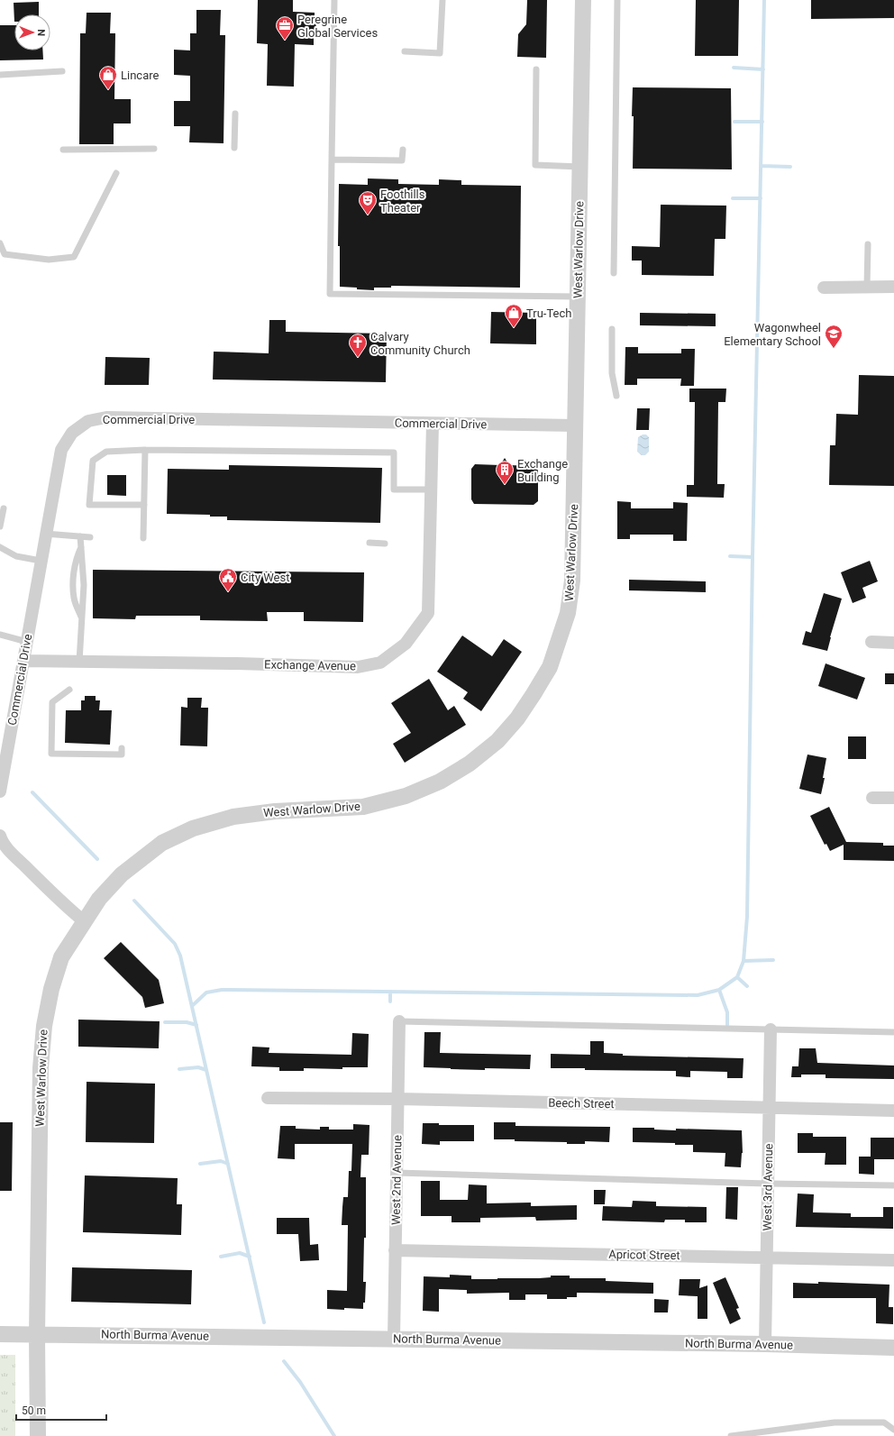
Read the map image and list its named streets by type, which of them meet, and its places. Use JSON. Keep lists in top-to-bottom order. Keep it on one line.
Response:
{"streets":{"street":["West Warlow Drive","Commercial Drive","Exchange Avenue","Beech Street","West 2nd Avenue","West 3rd Avenue","Apricot Street","North Burma Avenue"]},"crossings":[["West Warlow Drive","Commercial Drive"],["West Warlow Drive","North Burma Avenue"],["Commercial Drive","Exchange Avenue"],["Beech Street","West 2nd Avenue"],["Beech Street","West 3rd Avenue"],["West 2nd Avenue","Apricot Street"],["West 2nd Avenue","North Burma Avenue"],["West 3rd Avenue","Apricot Street"],["West 3rd Avenue","North Burma Avenue"]],"places":{"office":["Peregrine Global Services"],"shop":["Lincare","Tru-Tech"],"theatre":["Foothills Theater"],"school or university":["Wagonwheel Elementary School"],"church":["Calvary Community Church"],"building":["Exchange Building"],"public building":["City West"]},"scale_bar":"50 m","north":"right"}
